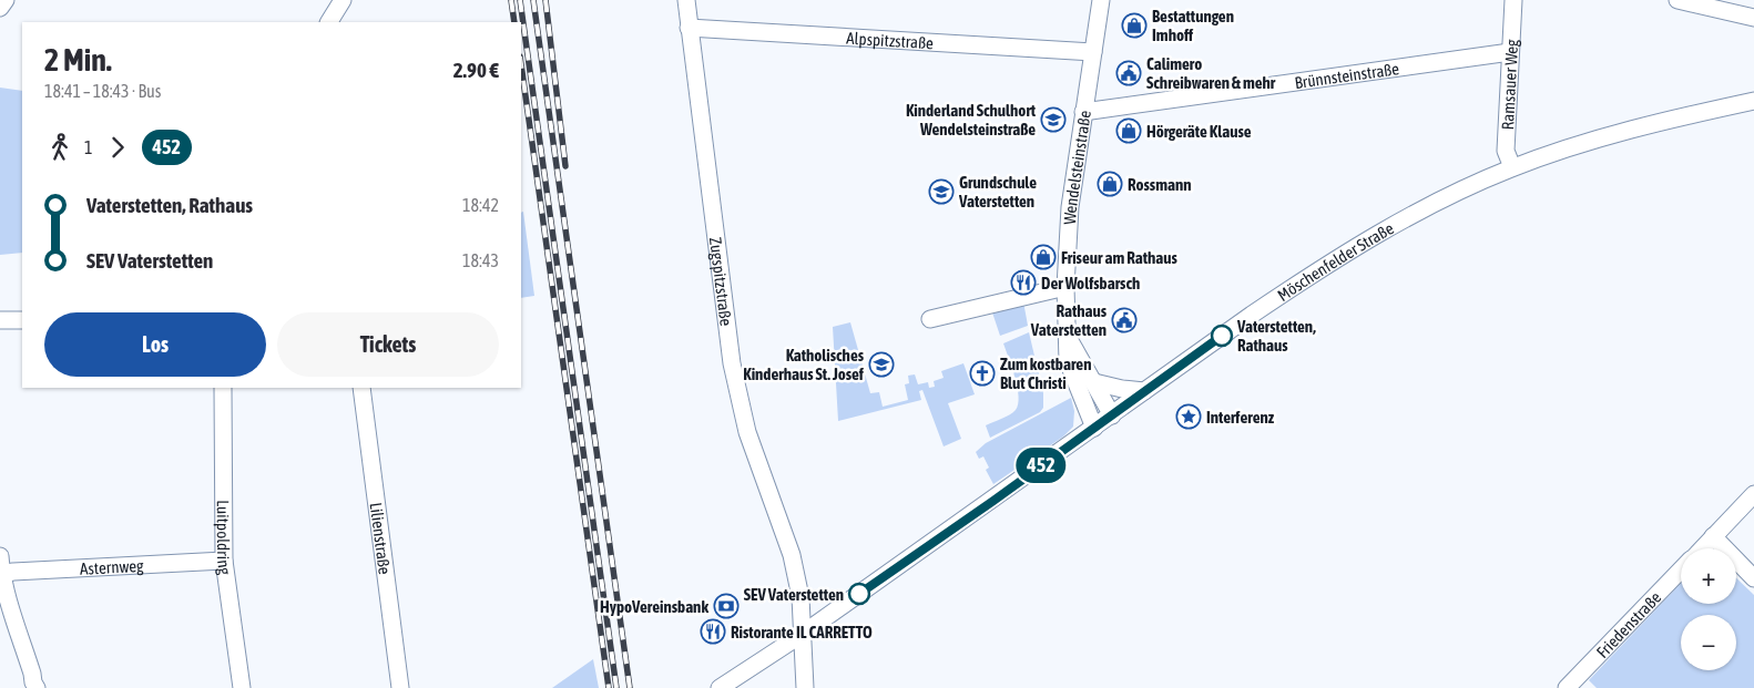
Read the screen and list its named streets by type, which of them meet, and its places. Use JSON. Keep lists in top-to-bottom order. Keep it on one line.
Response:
{"streets":{"street":["Alpspitzstraße","Brünnsteinstraße","Ramsauer Weg","Wendelsteinstraße","Möschenfelder Straße","Zugspitzstraße","Luitpoldring","Lilienstraße","Asternweg","Friedenstraße"]},"crossings":[["Alpspitzstraße","Wendelsteinstraße"],["Alpspitzstraße","Zugspitzstraße"],["Brünnsteinstraße","Ramsauer Weg"],["Brünnsteinstraße","Wendelsteinstraße"],["Ramsauer Weg","Möschenfelder Straße"],["Wendelsteinstraße","Möschenfelder Straße"],["Möschenfelder Straße","Zugspitzstraße"],["Luitpoldring","Asternweg"]],"places":{"shop":["Bestattungen Imhoff","Hörgeräte Klause","Rossmann","Friseur am Rathaus"],"public building":["Calimero Schreibwaren & mehr","Rathaus Vaterstetten"],"school or university":["Kinderland Schulhort Wendelsteinstraße","Grundschule Vaterstetten","Katholisches Kinderhaus St. Josef"],"restaurant":["Der Wolfsbarsch","Ristorante IL CARRETTO"],"other":["Vaterstetten, Rathaus","SEV Vaterstetten"],"church":["Zum kostbaren Blut Christi"],"place":["Interferenz"],"bank":["HypoVereinsbank"]},"lines":["bus line 452"],"page":{"on_map":"452","heading":["2 Min.","18:41 – 18:43 · Bus","2.90 €"],"legs":["1","452"],"list":[{"name":"Vaterstetten, Rathaus","value":"18:42"},{"name":"SEV Vaterstetten","value":"18:43"}],"buttons":["Los","Tickets"],"map_buttons":["+","−"]}}
